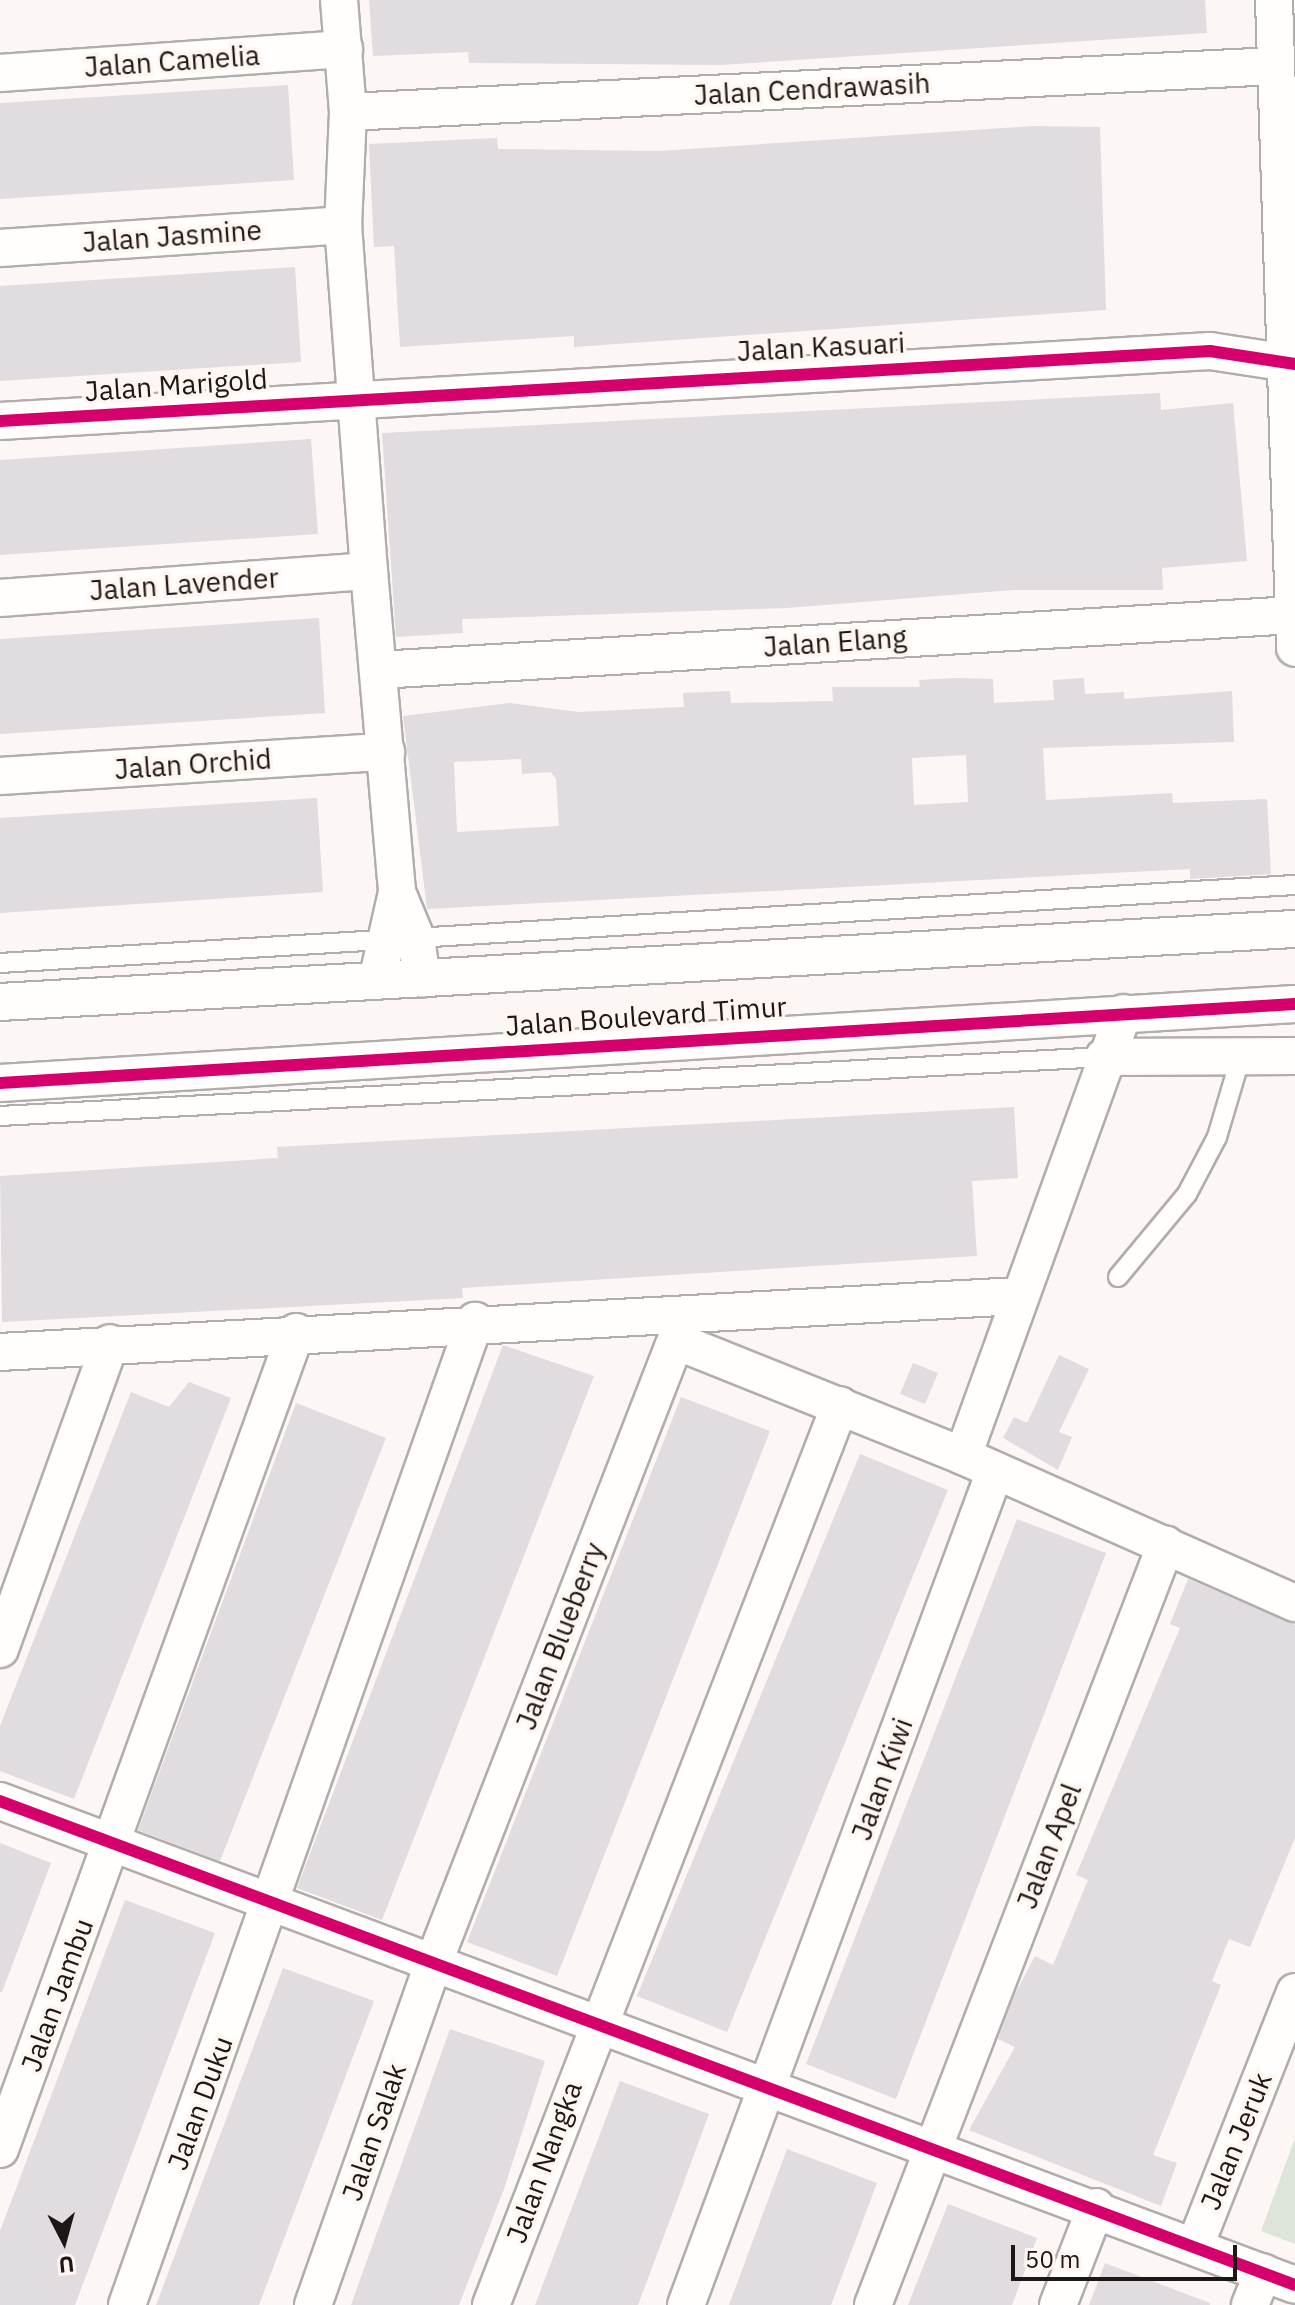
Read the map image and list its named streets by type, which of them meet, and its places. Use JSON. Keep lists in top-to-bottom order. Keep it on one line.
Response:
{"streets":{"street":["Jalan Camelia","Jalan Cendrawasih","Jalan Jasmine","Jalan Kasuari","Jalan Marigold","Jalan Lavender","Jalan Elang","Jalan Orchid","Jalan Boulevard Timur","Jalan Blueberry","Jalan Kiwi","Jalan Apel","Jalan Jambu","Jalan Duku","Jalan Salak","Jalan Jeruk","Jalan Nangka"]},"crossings":[["Jalan Kasuari","Jalan Marigold"],["Jalan Boulevard Timur","Jalan Kiwi"],["Jalan Blueberry","Jalan Salak"]],"scale_bar":"50 m","north":"bottom"}
